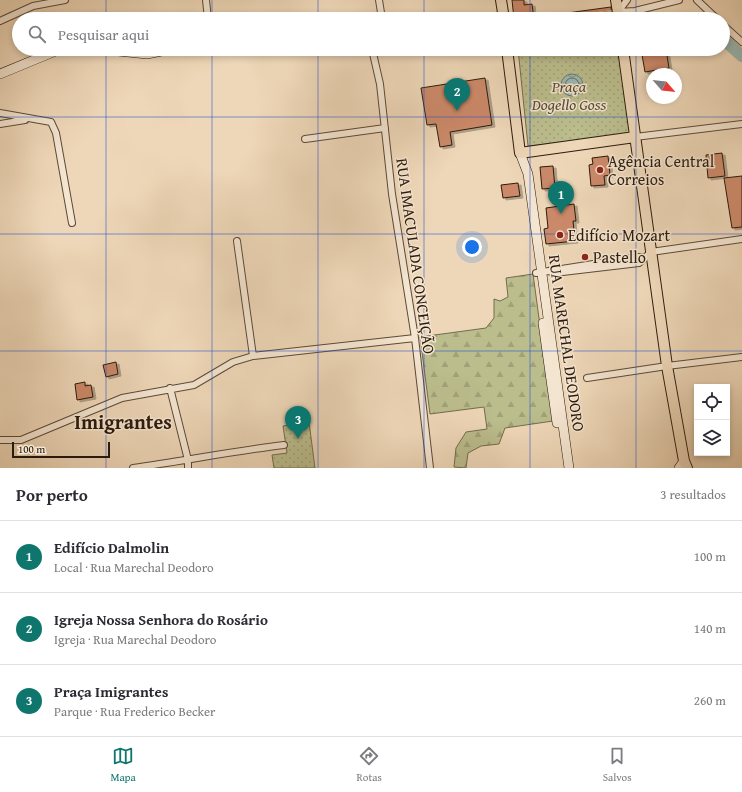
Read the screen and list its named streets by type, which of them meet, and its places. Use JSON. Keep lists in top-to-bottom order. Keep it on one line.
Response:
{"streets":{"main road":["RUA MARECHAL DEODORO"],"street":["RUA IMACULADA CONCEIÇÃO"]},"districts":["Imigrantes"],"parks":["Praça Dogello Goss"],"places":["Agência Central Correios","Edifício Mozart","Pastello"],"scale_bar":"100 m","north":"bottom right","page":{"search":"Pesquisar aqui","pins":["2","1","3"],"scale":"100 m","heading":["Por perto","3 resultados"],"list":[{"mark":"1","name":"Edifício Dalmolin","note":"Local · Rua Marechal Deodoro","value":"100 m"},{"mark":"2","name":"Igreja Nossa Senhora do Rosário","note":"Igreja · Rua Marechal Deodoro","value":"140 m"},{"mark":"3","name":"Praça Imigrantes","note":"Parque · Rua Frederico Becker","value":"260 m"}],"nav":["Mapa","Rotas","Salvos"]}}
